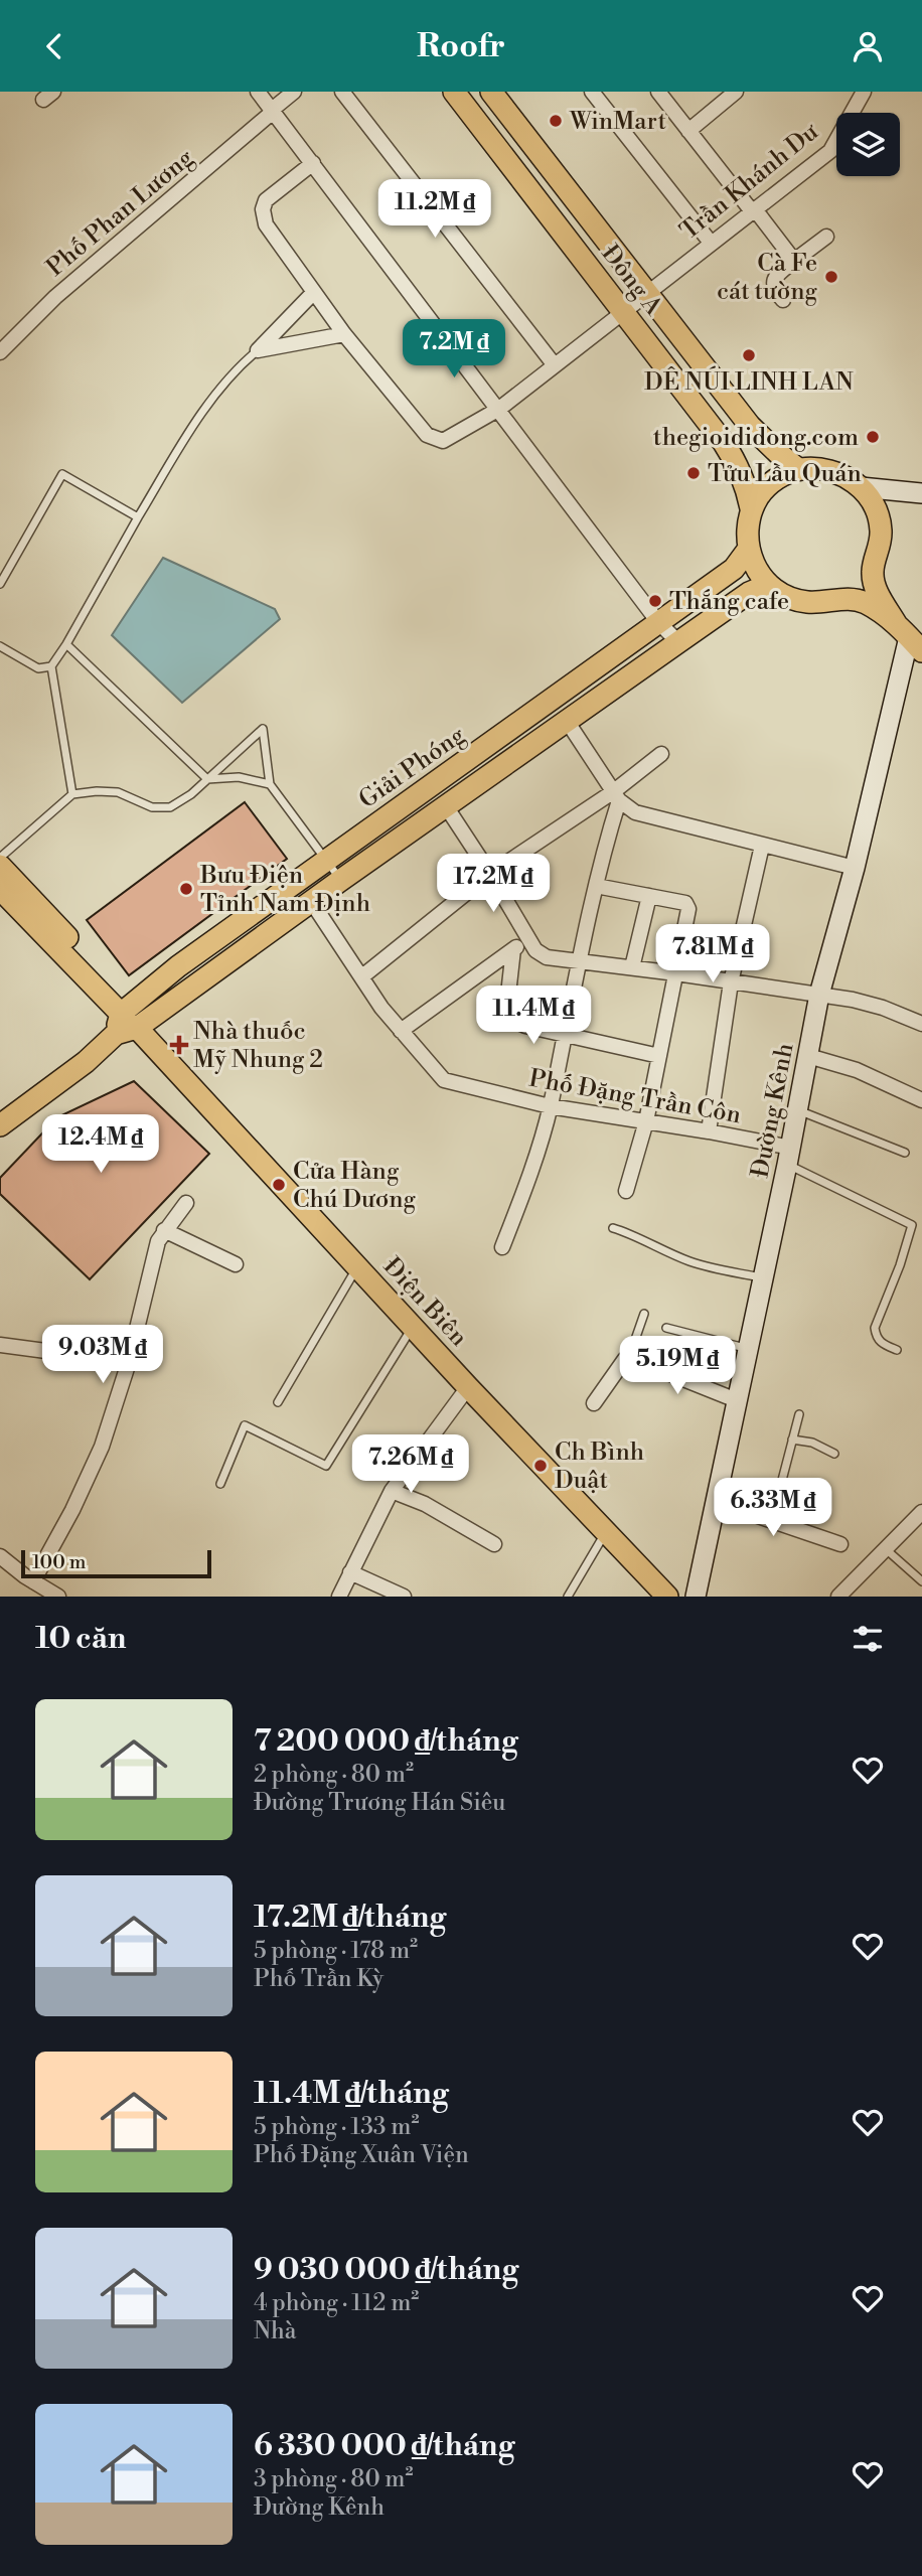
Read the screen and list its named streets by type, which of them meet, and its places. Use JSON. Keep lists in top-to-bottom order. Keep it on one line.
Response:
{"streets":{"main road":["Đông A","Giải Phóng","Điện Biên"],"street":["Trần Khánh Dư","Phố Phan Lương","Phố Đặng Trần Côn","Đường Kênh"]},"crossings":[["Trần Khánh Dư","Đông A"],["Đông A","Giải Phóng"],["Giải Phóng","Phố Đặng Trần Côn"],["Giải Phóng","Điện Biên"],["Phố Đặng Trần Côn","Đường Kênh"]],"places":{"other":["WinMart","Cà Fe cát tường","DÊ NÚI LINH LAN","thegioididong.com","Tửu Lầu Quán","Thắng cafe","Bưu Điện Tỉnh Nam Định","Cửa Hàng Chú Dương","Ch Bình Duật"],"health":["Nhà thuốc Mỹ Nhung 2"]},"scale_bar":"100 m","page":{"header":"Roofr","price":["11.2M ₫","7.2M ₫","17.2M ₫","7.81M ₫","11.4M ₫","12.4M ₫","9.03M ₫","5.19M ₫","7.26M ₫","6.33M ₫"],"scale":"100 m","heading":"10 căn","list":[{"name":"7 200 000 ₫/tháng","note":"2 phòng · 80 m² · Đường Trương Hán Siêu"},{"name":"17.2M ₫/tháng","note":"5 phòng · 178 m² · Phố Trần Kỳ"},{"name":"11.4M ₫/tháng","note":"5 phòng · 133 m² · Phố Đặng Xuân Viện"},{"name":"9 030 000 ₫/tháng","note":"4 phòng · 112 m² · Nhà"},{"name":"6 330 000 ₫/tháng","note":"3 phòng · 80 m² · Đường Kênh"}]}}
